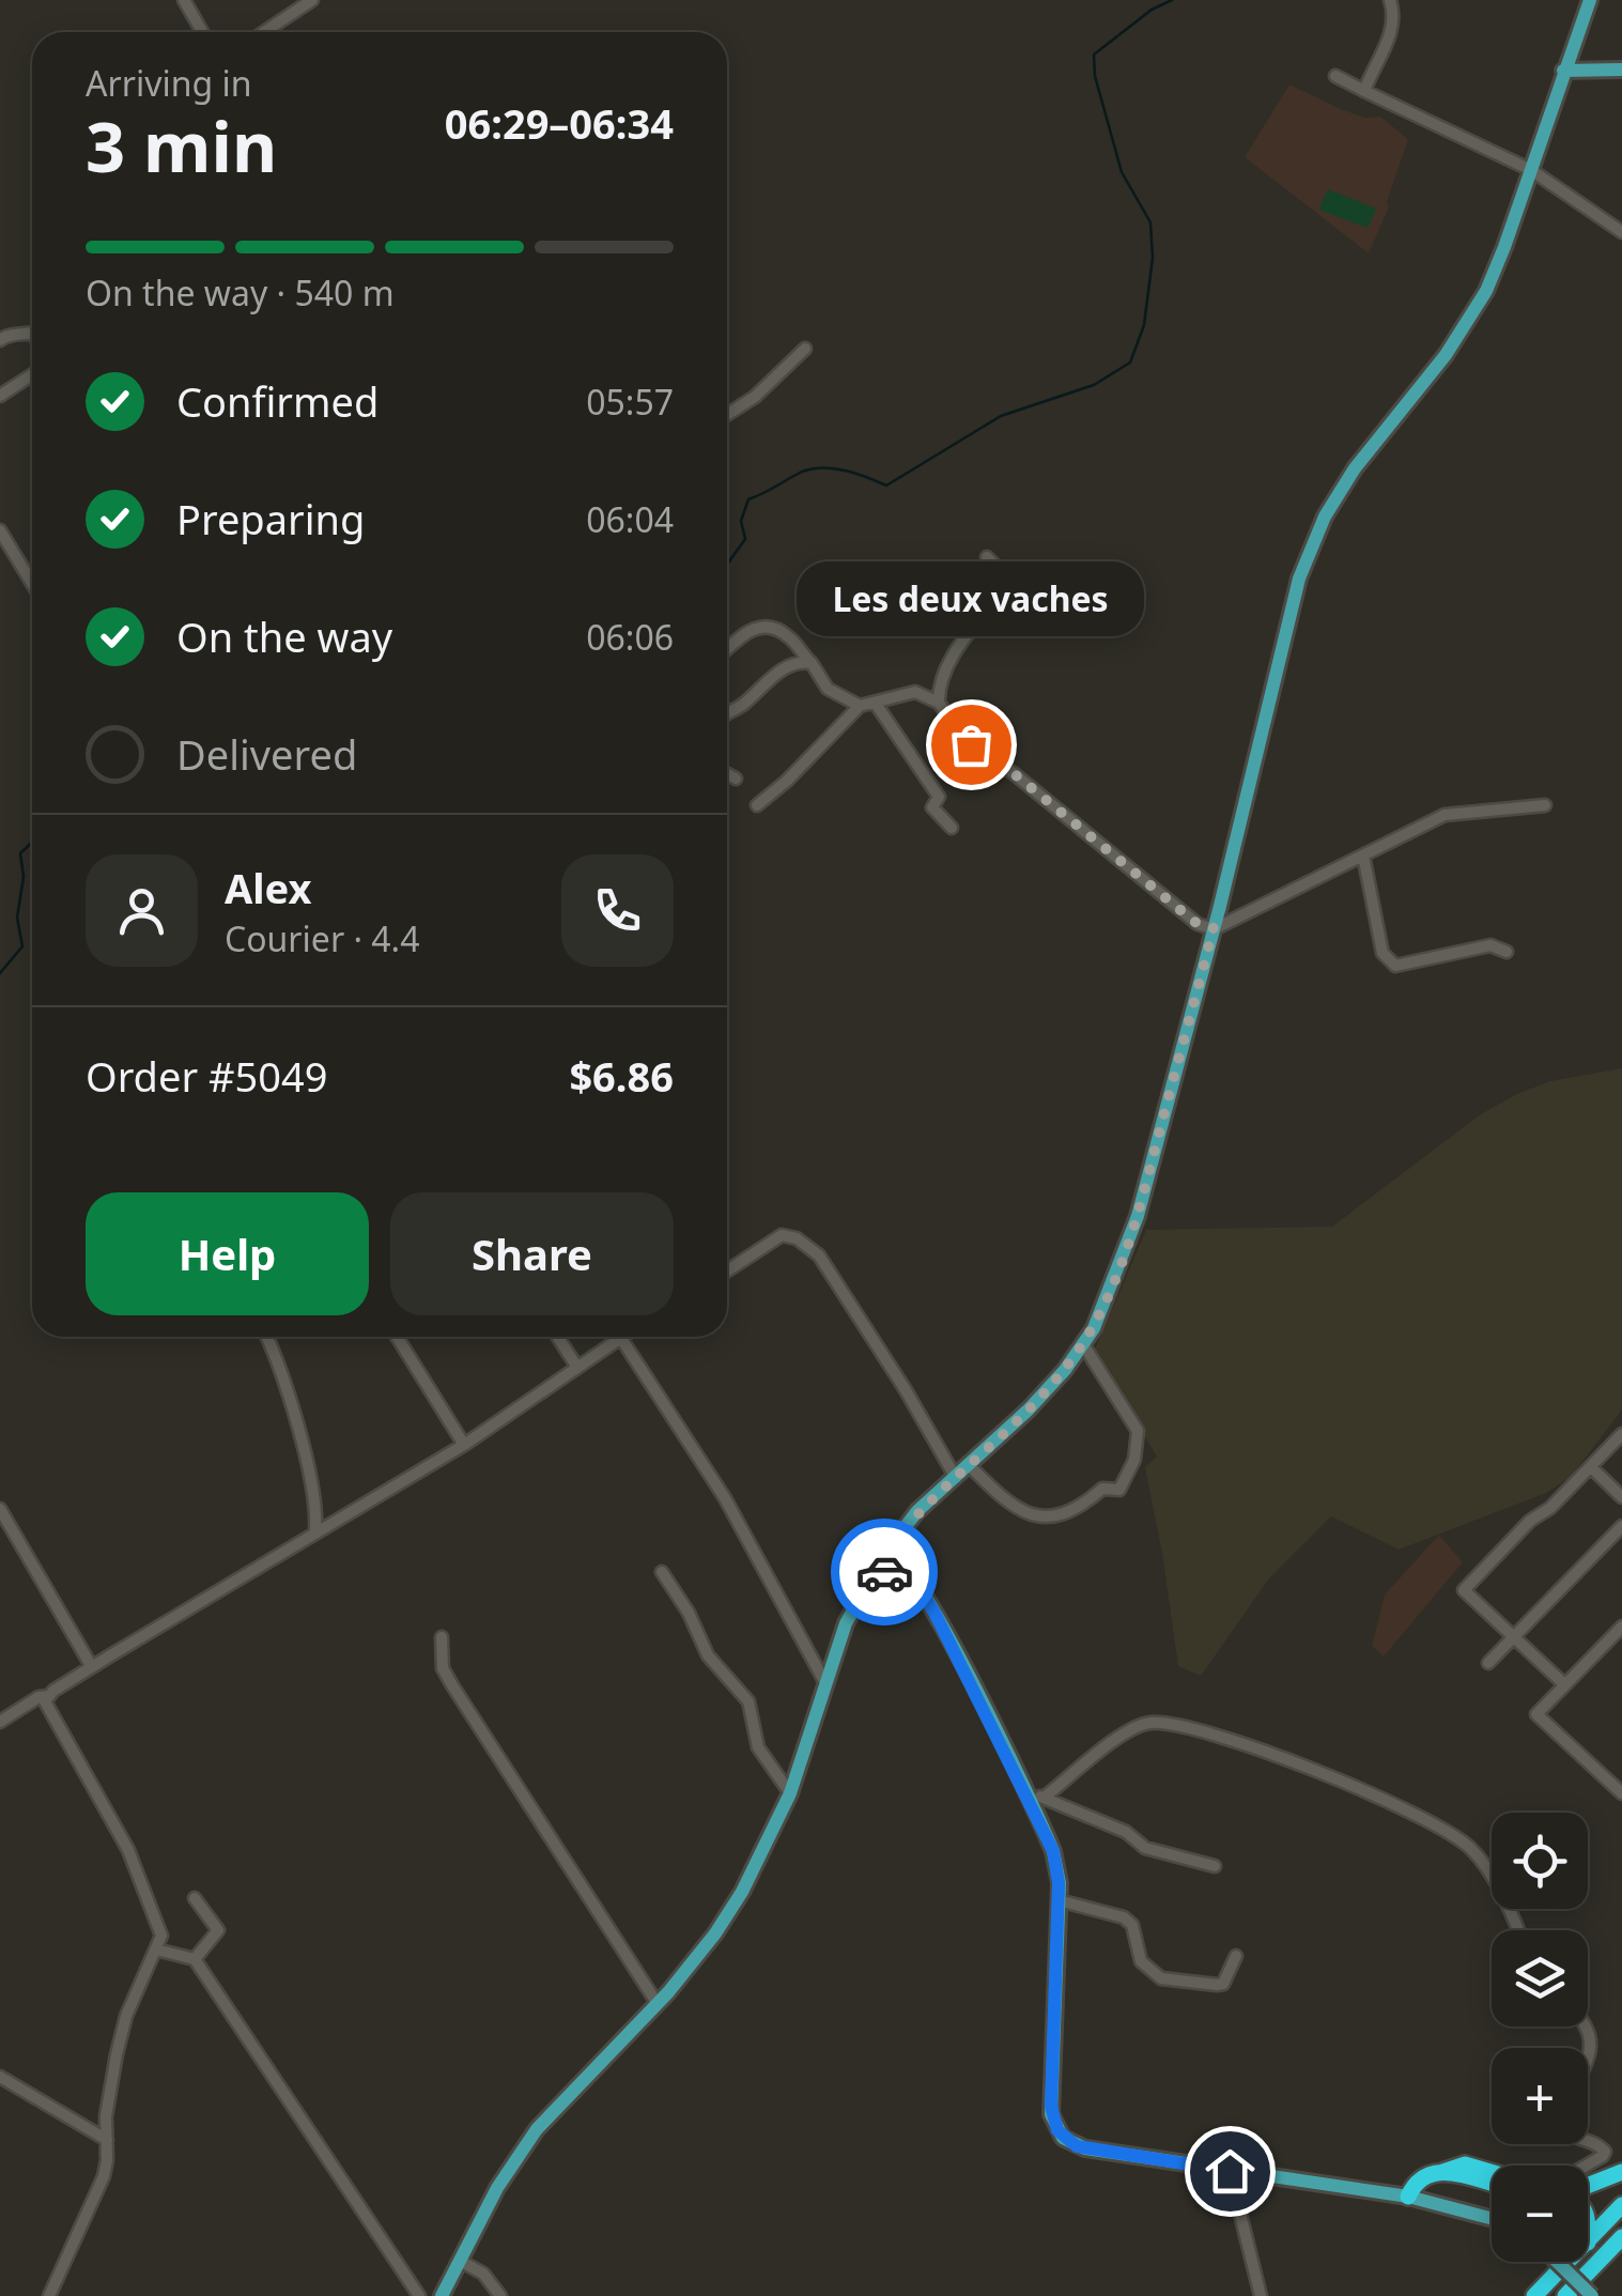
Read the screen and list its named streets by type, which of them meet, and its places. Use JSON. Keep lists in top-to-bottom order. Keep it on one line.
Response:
{"places":["Les deux vaches"],"page":{"heading":["3 min","Arriving in","06:29–06:34"],"panel":["Alex","Courier · 4.4","Order #5049","$6.86"],"bar":"On the way · 540 m","list":[["Confirmed","05:57"],["Preparing","06:04"],["On the way","06:06"],"Delivered"],"bubble":"Les deux vaches","buttons":["Help","Share"],"map_buttons":["+","−"]}}
